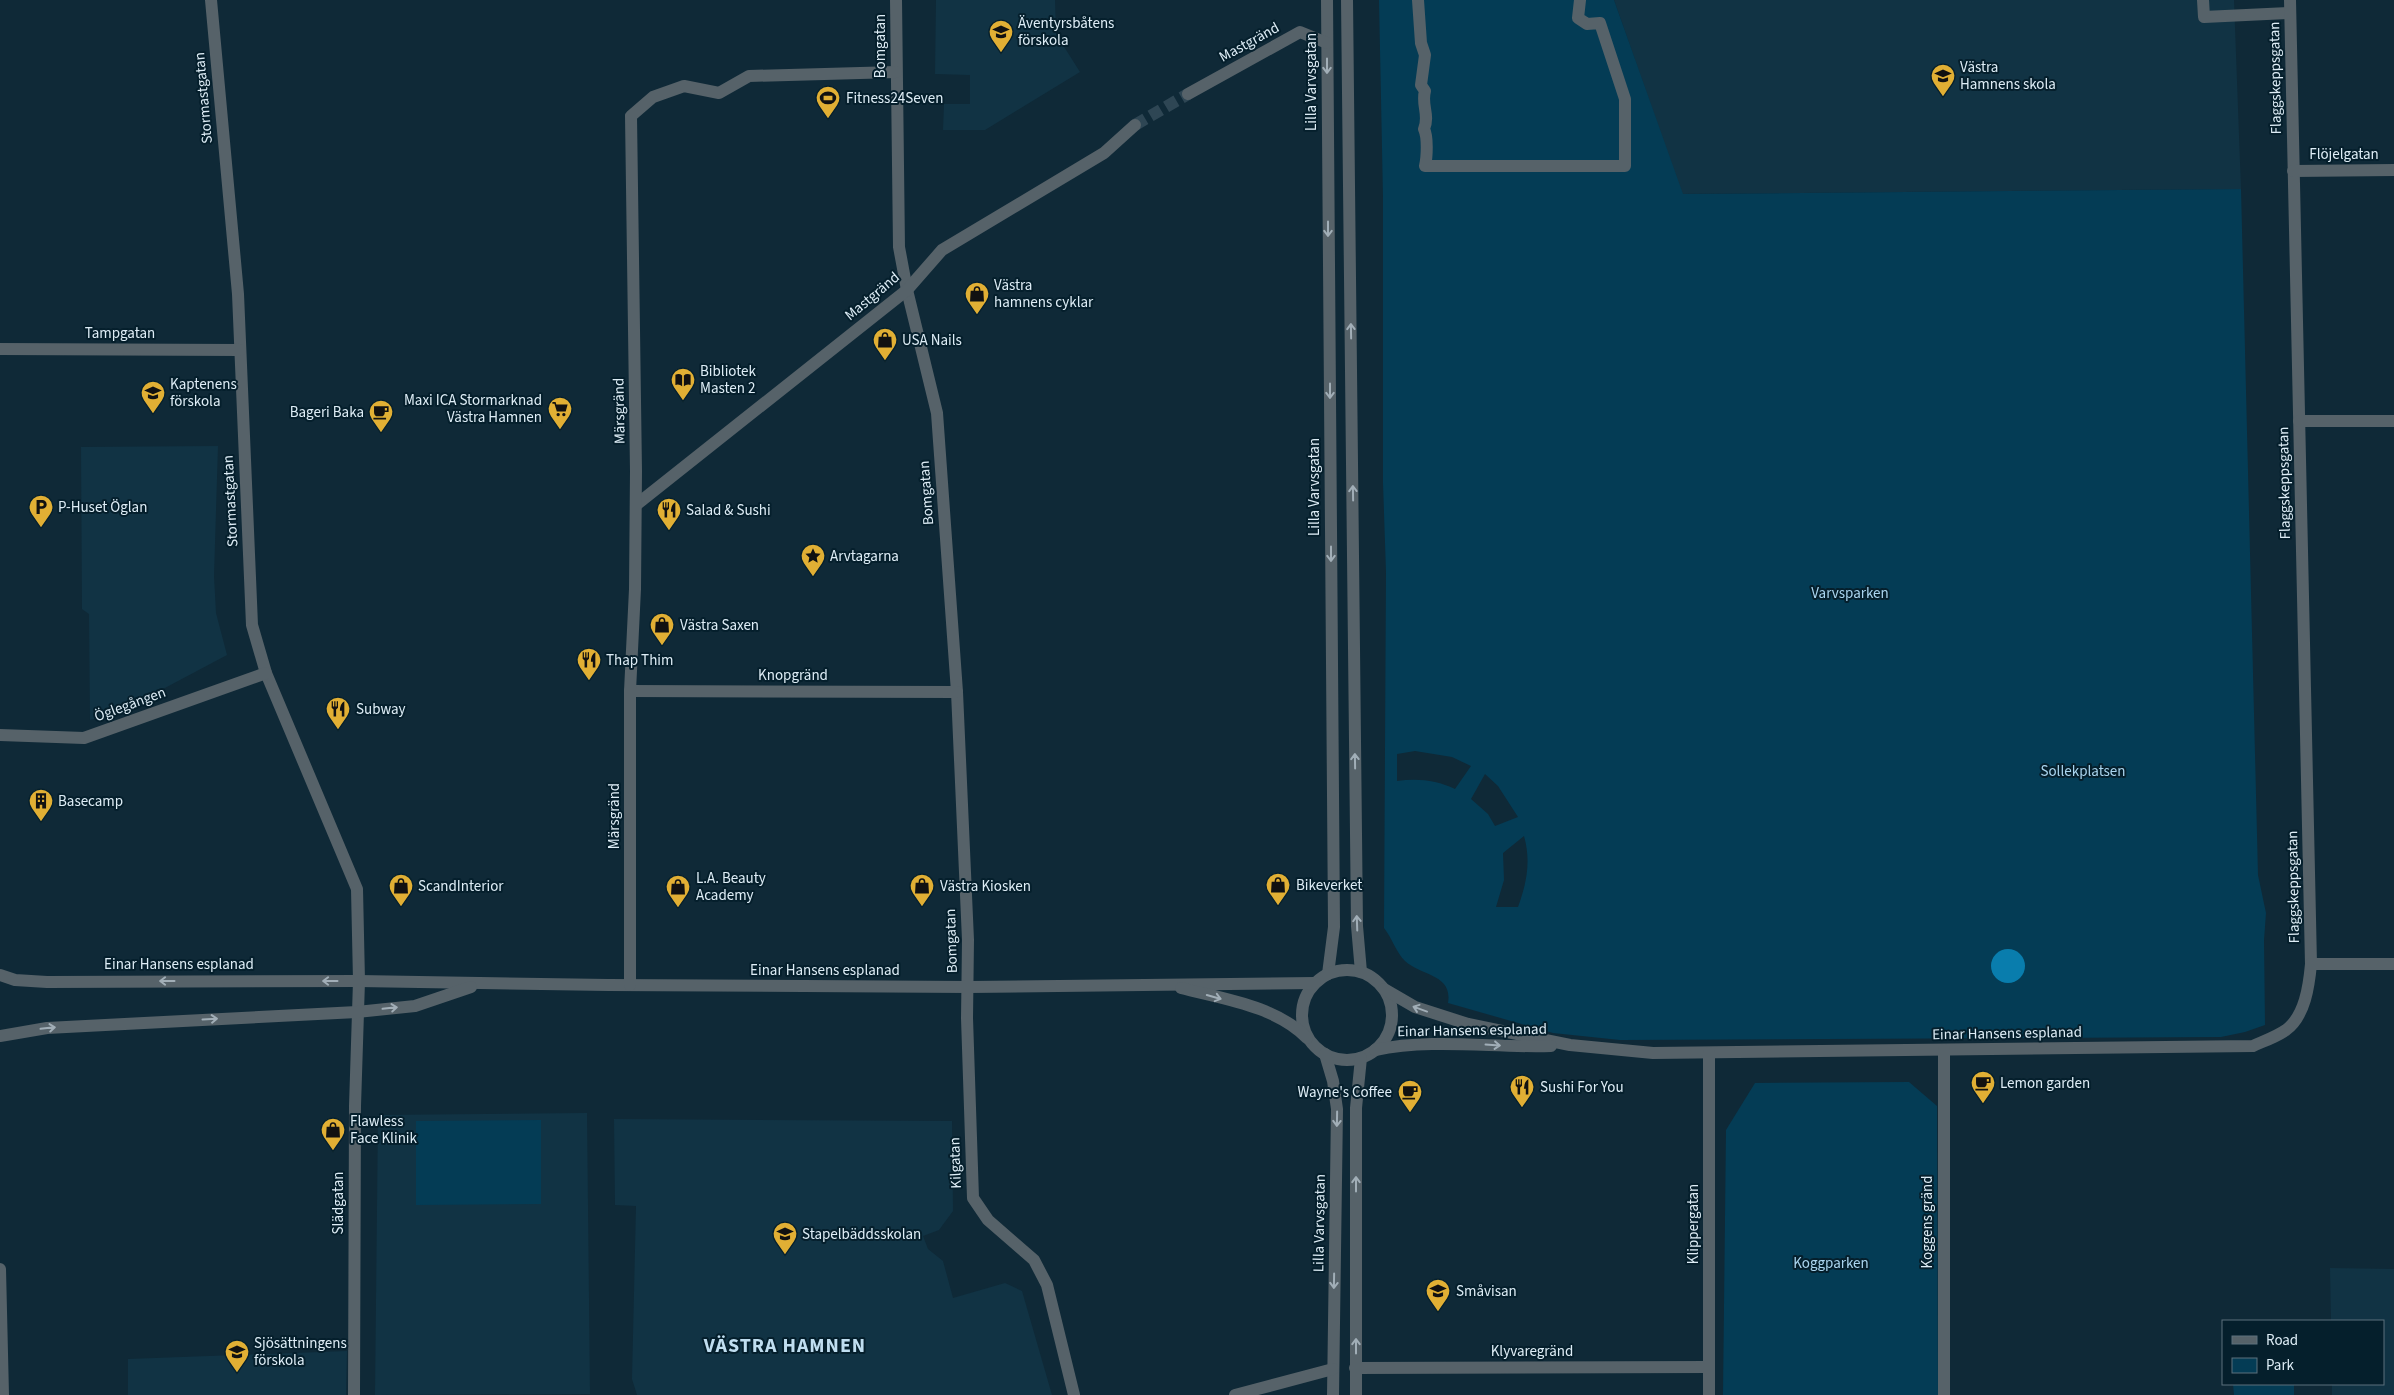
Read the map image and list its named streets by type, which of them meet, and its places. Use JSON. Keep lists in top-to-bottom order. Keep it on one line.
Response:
{"streets":{"street":["Mastgränd","Bomgatan","Flaggskeppsgatan","Lilla Varvsgatan","Stormastgatan","Flöjelgatan","Tampgatan","Märsgränd","Knopgränd","Öglegången","Einar Hansens esplanad","Kilgatan","Slädgatan","Koggens gränd","Klippergatan","Klyvaregränd"]},"crossings":[["Mastgränd","Bomgatan"],["Mastgränd","Lilla Varvsgatan"],["Mastgränd","Märsgränd"],["Bomgatan","Märsgränd"],["Bomgatan","Knopgränd"],["Bomgatan","Einar Hansens esplanad"],["Bomgatan","Kilgatan"],["Flaggskeppsgatan","Flöjelgatan"],["Flaggskeppsgatan","Einar Hansens esplanad"],["Lilla Varvsgatan","Einar Hansens esplanad"],["Stormastgatan","Tampgatan"],["Stormastgatan","Öglegången"],["Stormastgatan","Einar Hansens esplanad"],["Märsgränd","Knopgränd"],["Märsgränd","Einar Hansens esplanad"],["Einar Hansens esplanad","Kilgatan"],["Einar Hansens esplanad","Slädgatan"],["Einar Hansens esplanad","Koggens gränd"],["Einar Hansens esplanad","Klippergatan"],["Klippergatan","Klyvaregränd"]],"districts":["VÄSTRA HAMNEN"],"parks":["Varvsparken","Sollekplatsen","Koggparken"],"places":{"school or university":["Äventyrsbåtens förskola","Västra Hamnens skola","Kaptenens förskola","Stapelbäddsskolan","Småvisan","Sjösättningens förskola"],"sports":["Fitness24Seven"],"shop":["Västra hamnens cyklar","USA Nails","Västra Saxen","Bikeverket","ScandInterior","Västra Kiosken","L.A. Beauty Academy","Flawless Face Klinik"],"library":["Bibliotek Masten 2"],"supermarket":["Maxi ICA Stormarknad Västra Hamnen"],"cafe":["Bageri Baka","Lemon garden","Wayne's Coffee"],"parking":["P-Huset Öglan"],"restaurant":["Salad & Sushi","Thap Thim","Subway","Sushi For You"],"place":["Arvtagarna"],"building":["Basecamp"]},"legend":["Road","Park"]}
